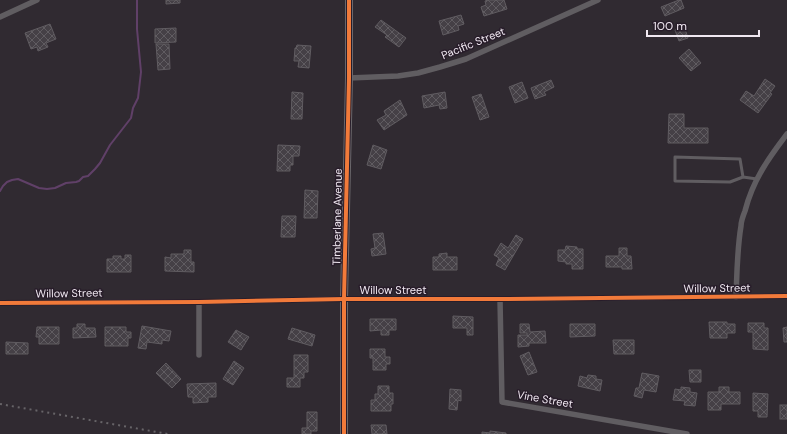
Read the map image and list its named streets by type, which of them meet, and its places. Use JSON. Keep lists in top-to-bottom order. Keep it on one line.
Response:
{"streets":{"street":["Pacific Street","Timberlane Avenue","Willow Street","Vine Street"]},"crossings":[["Pacific Street","Timberlane Avenue"],["Timberlane Avenue","Willow Street"],["Willow Street","Vine Street"]],"scale_bar":"100 m"}
